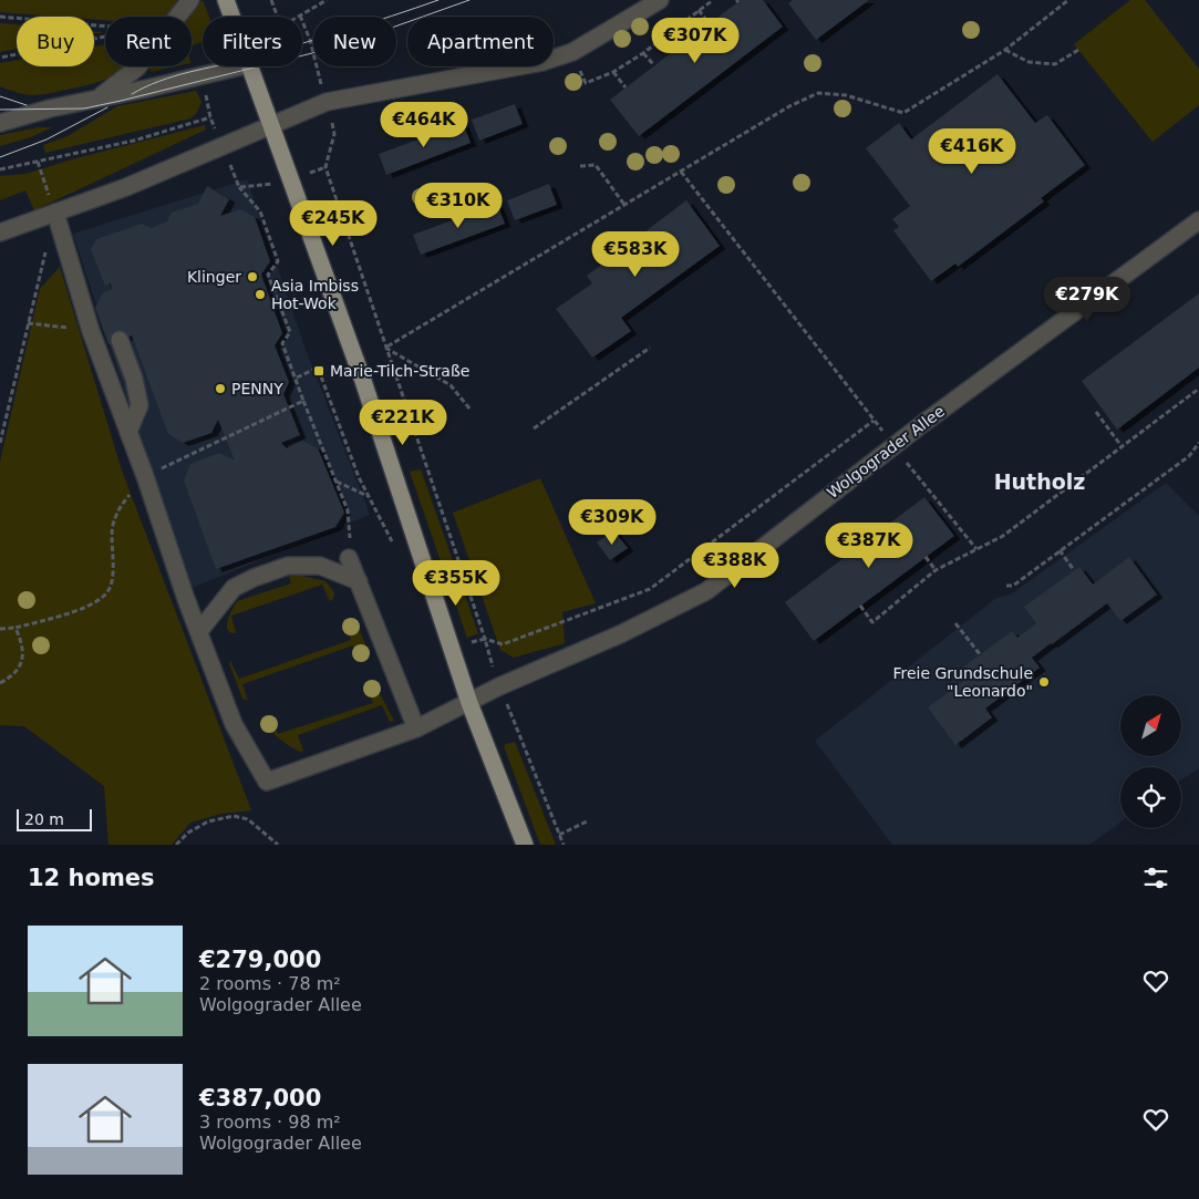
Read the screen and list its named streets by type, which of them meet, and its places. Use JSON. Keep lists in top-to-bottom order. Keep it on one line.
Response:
{"streets":{"street":["Wolgograder Allee"]},"districts":["Hutholz"],"places":{"other":["Klinger","Asia Imbiss Hot-Wok","PENNY","Freie Grundschule \"Leonardo\""],"transit":["Marie-Tilch-Straße"]},"scale_bar":"20 m","north":"top right","page":{"chip":["Buy","Rent","Filters","New","Apartment"],"price":["€307K","€464K","€416K","€310K","€245K","€583K","€279K","€221K","€309K","€387K","€388K","€355K"],"scale":"20 m","heading":"12 homes","list":[{"name":"€279,000","note":"2 rooms · 78 m² · Wolgograder Allee"},{"name":"€387,000","note":"3 rooms · 98 m² · Wolgograder Allee"}]}}
